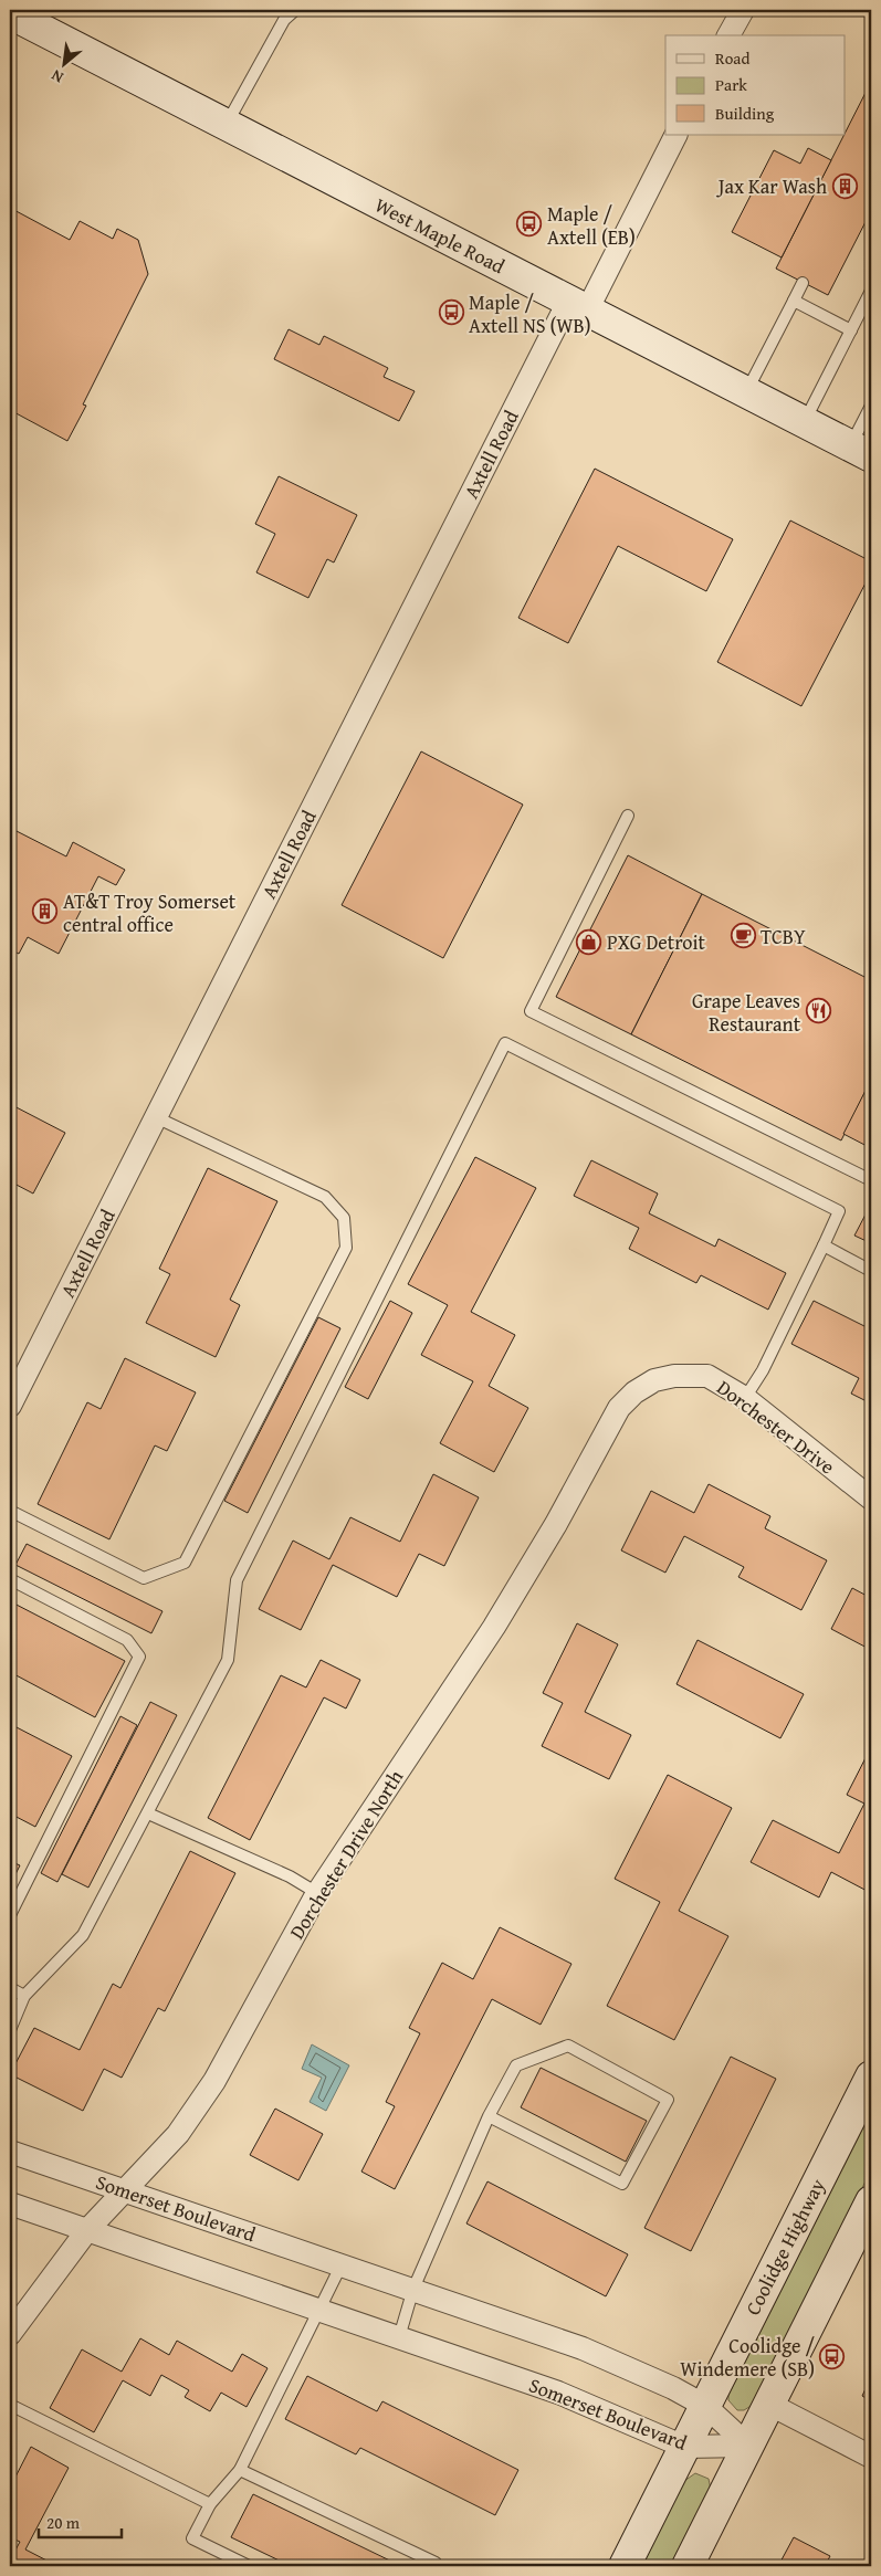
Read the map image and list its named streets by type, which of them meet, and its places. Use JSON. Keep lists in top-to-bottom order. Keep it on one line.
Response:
{"streets":{"main road":["West Maple Road","Coolidge Highway"],"street":["Axtell Road","Dorchester Drive","Dorchester Drive North","Somerset Boulevard"]},"crossings":[["West Maple Road","Axtell Road"],["Dorchester Drive","Dorchester Drive North"],["Dorchester Drive North","Somerset Boulevard"],["Somerset Boulevard","Coolidge Highway"]],"places":{"building":["Jax Kar Wash","AT&T Troy Somerset central office"],"bus stop":["Maple / Axtell (EB)","Maple / Axtell NS (WB)","Coolidge / Windemere (SB)"],"cafe":["TCBY"],"shop":["PXG Detroit"],"restaurant":["Grape Leaves Restaurant"]},"legend":["Road","Park","Building"],"scale_bar":"20 m","north":"bottom left"}
